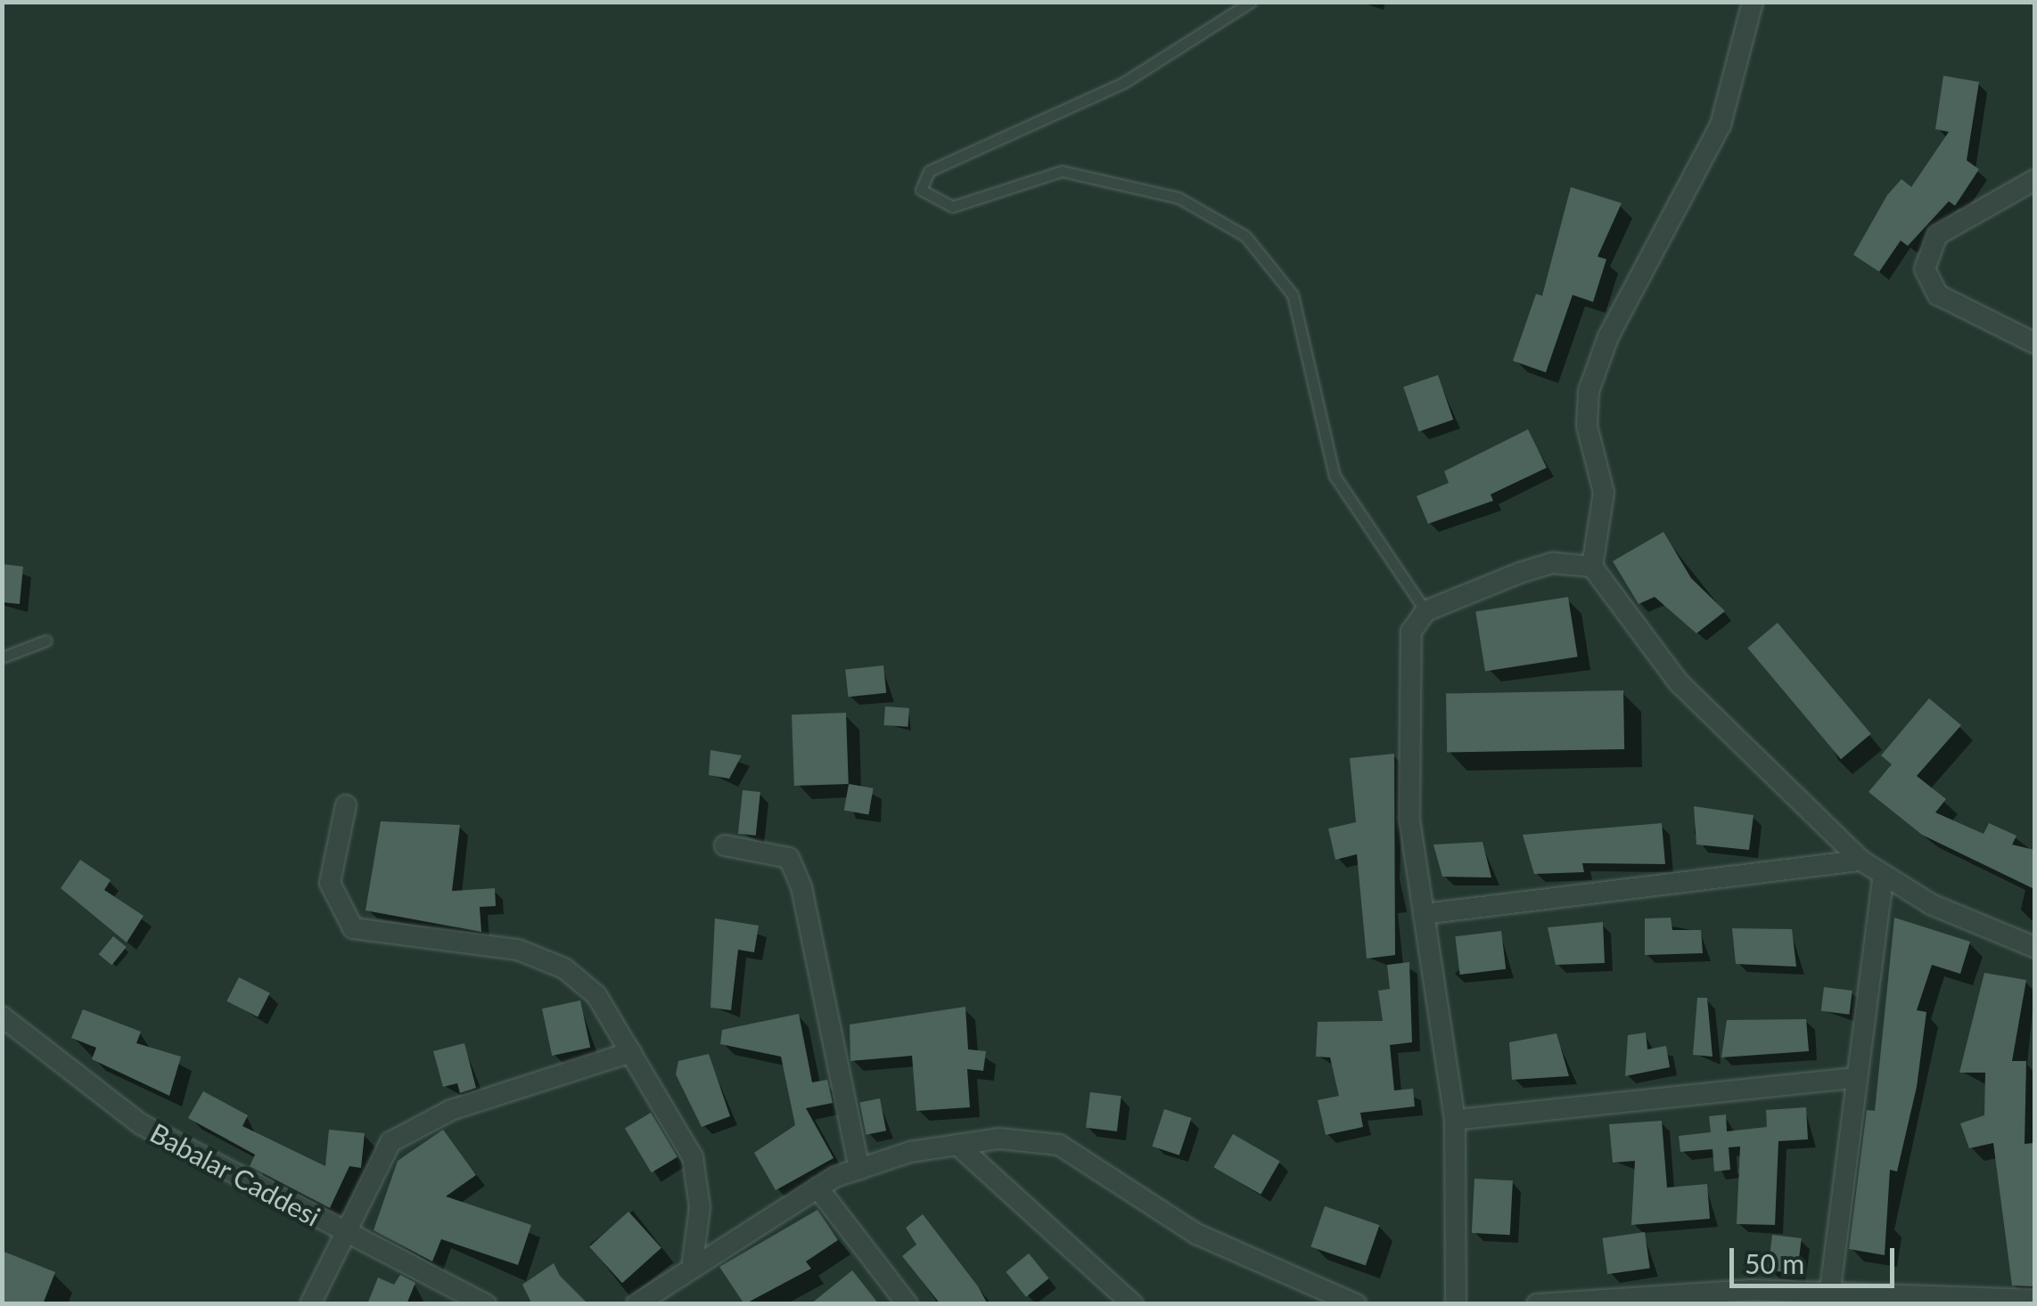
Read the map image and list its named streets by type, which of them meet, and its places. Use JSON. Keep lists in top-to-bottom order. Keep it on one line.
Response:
{"streets":{"street":["Babalar Caddesi"]},"scale_bar":"50 m"}
